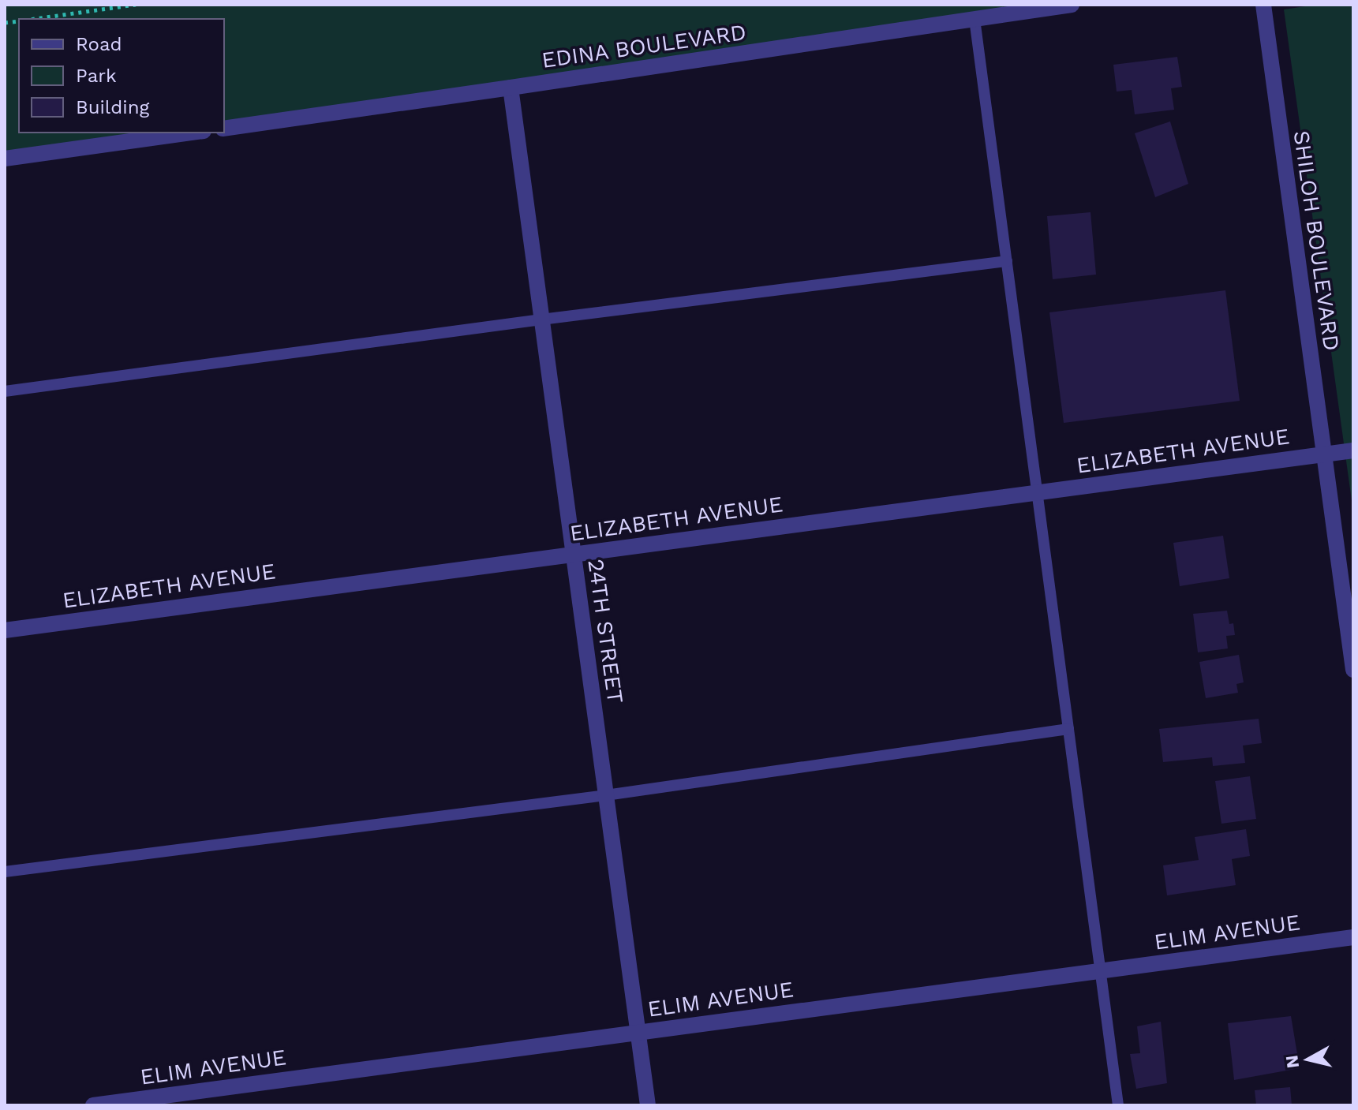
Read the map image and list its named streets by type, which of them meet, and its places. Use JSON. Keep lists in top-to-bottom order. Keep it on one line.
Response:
{"streets":{"street":["EDINA BOULEVARD","SHILOH BOULEVARD","ELIZABETH AVENUE","24TH STREET","ELIM AVENUE"]},"crossings":[["EDINA BOULEVARD","24TH STREET"],["SHILOH BOULEVARD","ELIZABETH AVENUE"],["ELIZABETH AVENUE","24TH STREET"],["24TH STREET","ELIM AVENUE"]],"legend":["Road","Park","Building"],"north":"left"}
